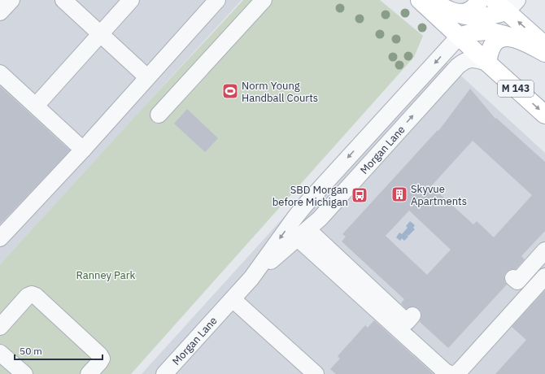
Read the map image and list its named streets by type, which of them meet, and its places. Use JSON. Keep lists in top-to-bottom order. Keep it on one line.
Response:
{"streets":{"main road":["M 143"],"lane":["Morgan Lane"]},"crossings":[["M 143","Morgan Lane"]],"parks":["Ranney Park"],"places":{"sports":["Norm Young Handball Courts"],"building":["Skyvue Apartments"],"bus stop":["SBD Morgan before Michigan"]},"scale_bar":"50 m"}
